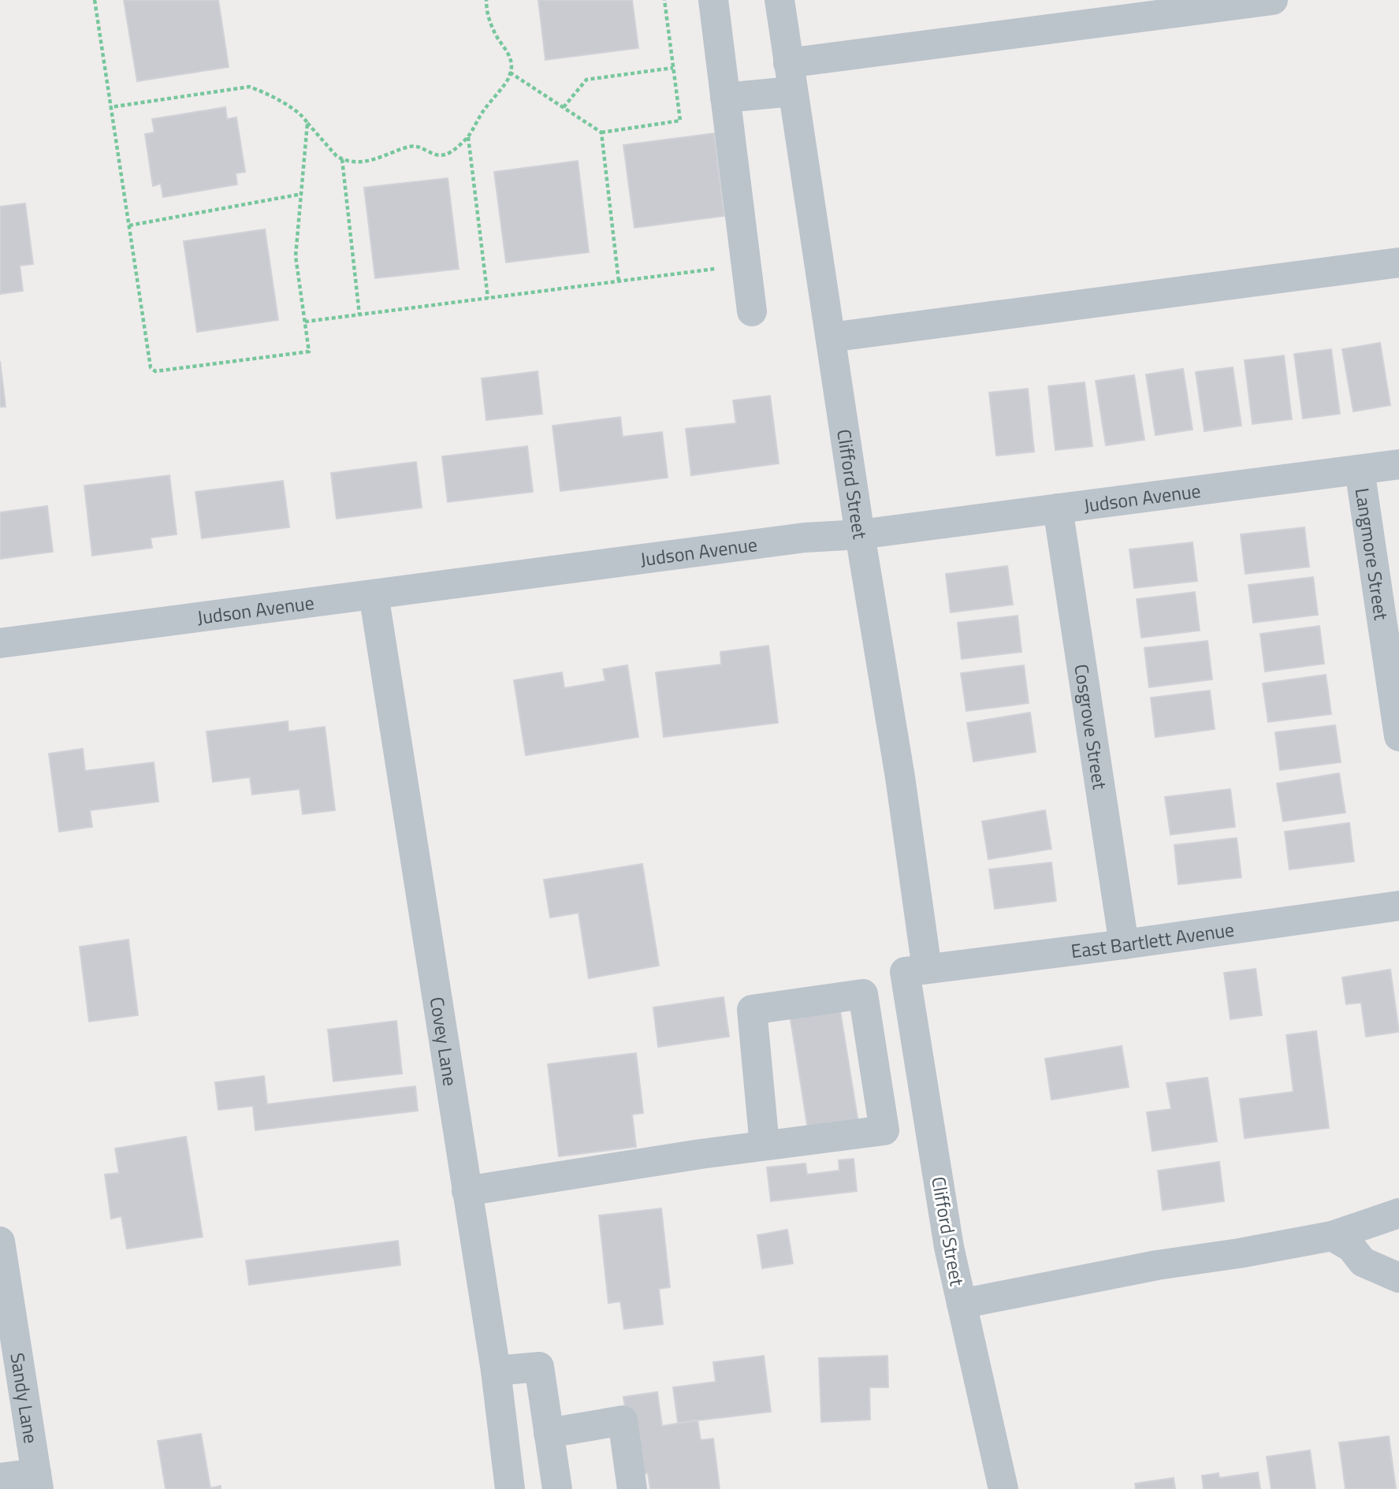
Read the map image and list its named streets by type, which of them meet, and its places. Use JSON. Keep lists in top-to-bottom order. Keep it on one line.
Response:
{"streets":{"street":["Clifford Street","Judson Avenue","Langmore Street","Cosgrove Street","East Bartlett Avenue","Covey Lane","Sandy Lane"]},"crossings":[["Clifford Street","Judson Avenue"],["Clifford Street","East Bartlett Avenue"],["Judson Avenue","Langmore Street"],["Judson Avenue","Cosgrove Street"],["Judson Avenue","Covey Lane"],["Cosgrove Street","East Bartlett Avenue"]]}
